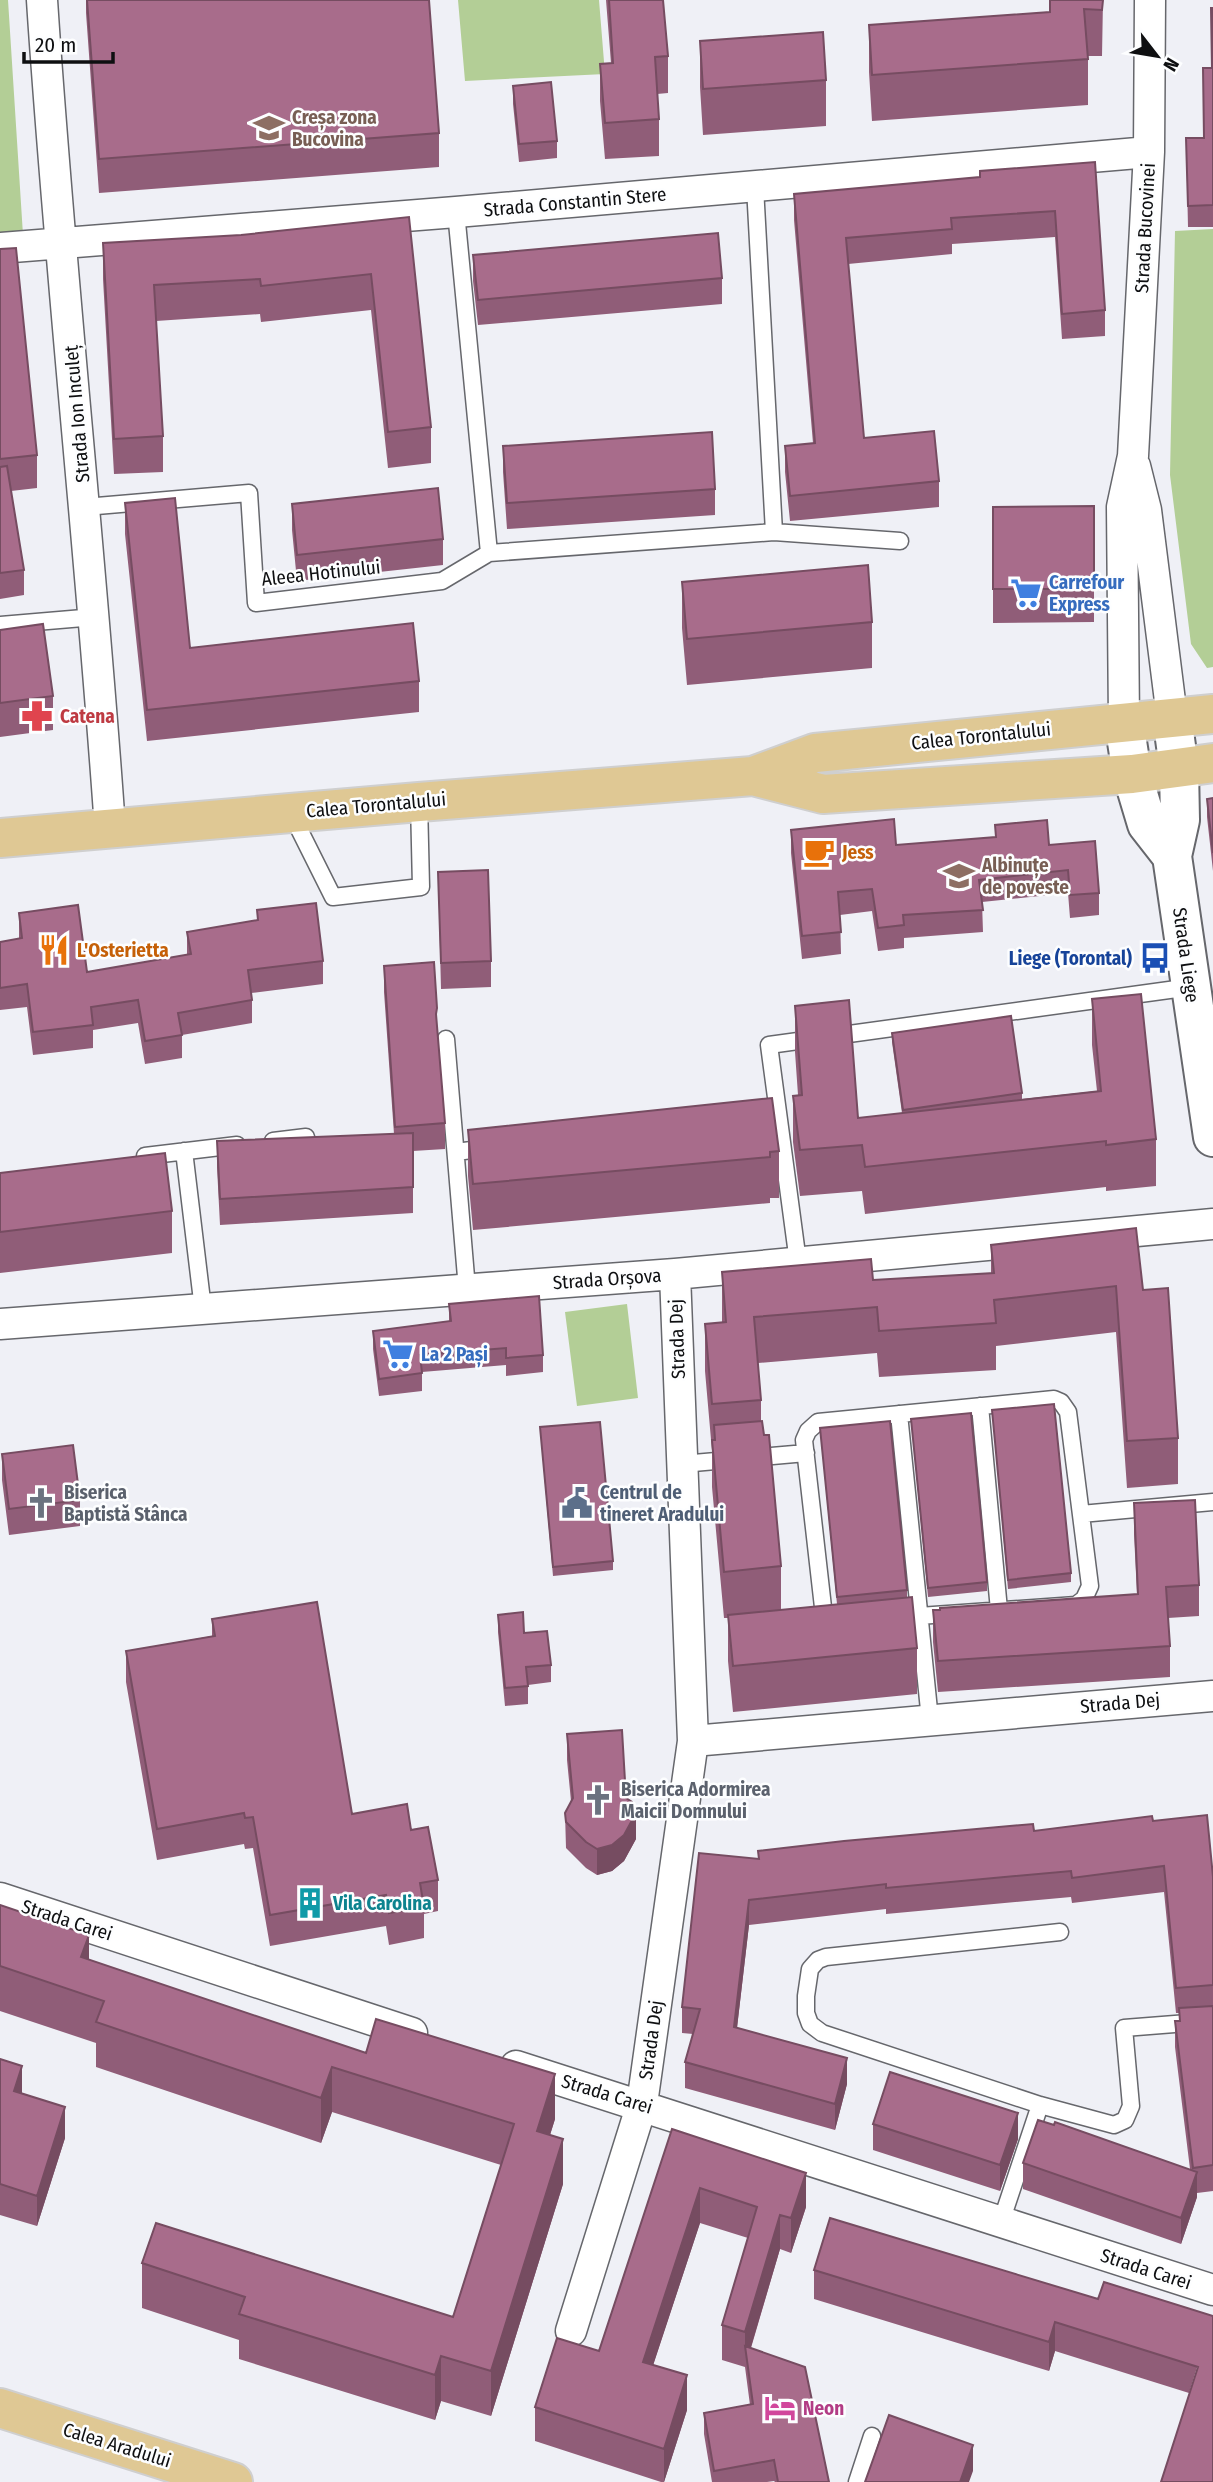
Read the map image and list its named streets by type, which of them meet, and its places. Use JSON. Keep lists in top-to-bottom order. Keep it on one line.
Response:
{"streets":{"main road":["Calea Torontalului","Calea Aradului"],"street":["Strada Constantin Stere","Strada Bucovinei","Strada Ion Inculeț","Strada Liege","Strada Orșova","Strada Dej","Strada Carei"],"lane":["Aleea Hotinului"]},"crossings":[["Strada Constantin Stere","Strada Bucovinei"],["Strada Constantin Stere","Strada Ion Inculeț"],["Strada Bucovinei","Calea Torontalului"],["Strada Bucovinei","Strada Liege"],["Strada Ion Inculeț","Aleea Hotinului"],["Strada Ion Inculeț","Calea Torontalului"],["Calea Torontalului","Strada Liege"],["Strada Orșova","Strada Dej"],["Strada Dej","Strada Carei"]],"places":{"school or university":["Creșa zona Bucovina","Albinuțe de poveste"],"supermarket":["Carrefour Express","La 2 Pași"],"pharmacy":["Catena"],"cafe":["Jess"],"restaurant":["L'Osterietta"],"bus stop":["Liege (Torontal)"],"church":["Biserica Baptistă Stânca","Biserica Adormirea Maicii Domnului"],"public building":["Centrul de tineret Aradului"],"building":["Vila Carolina"],"hotel":["Neon"]},"scale_bar":"20 m","north":"bottom right"}
